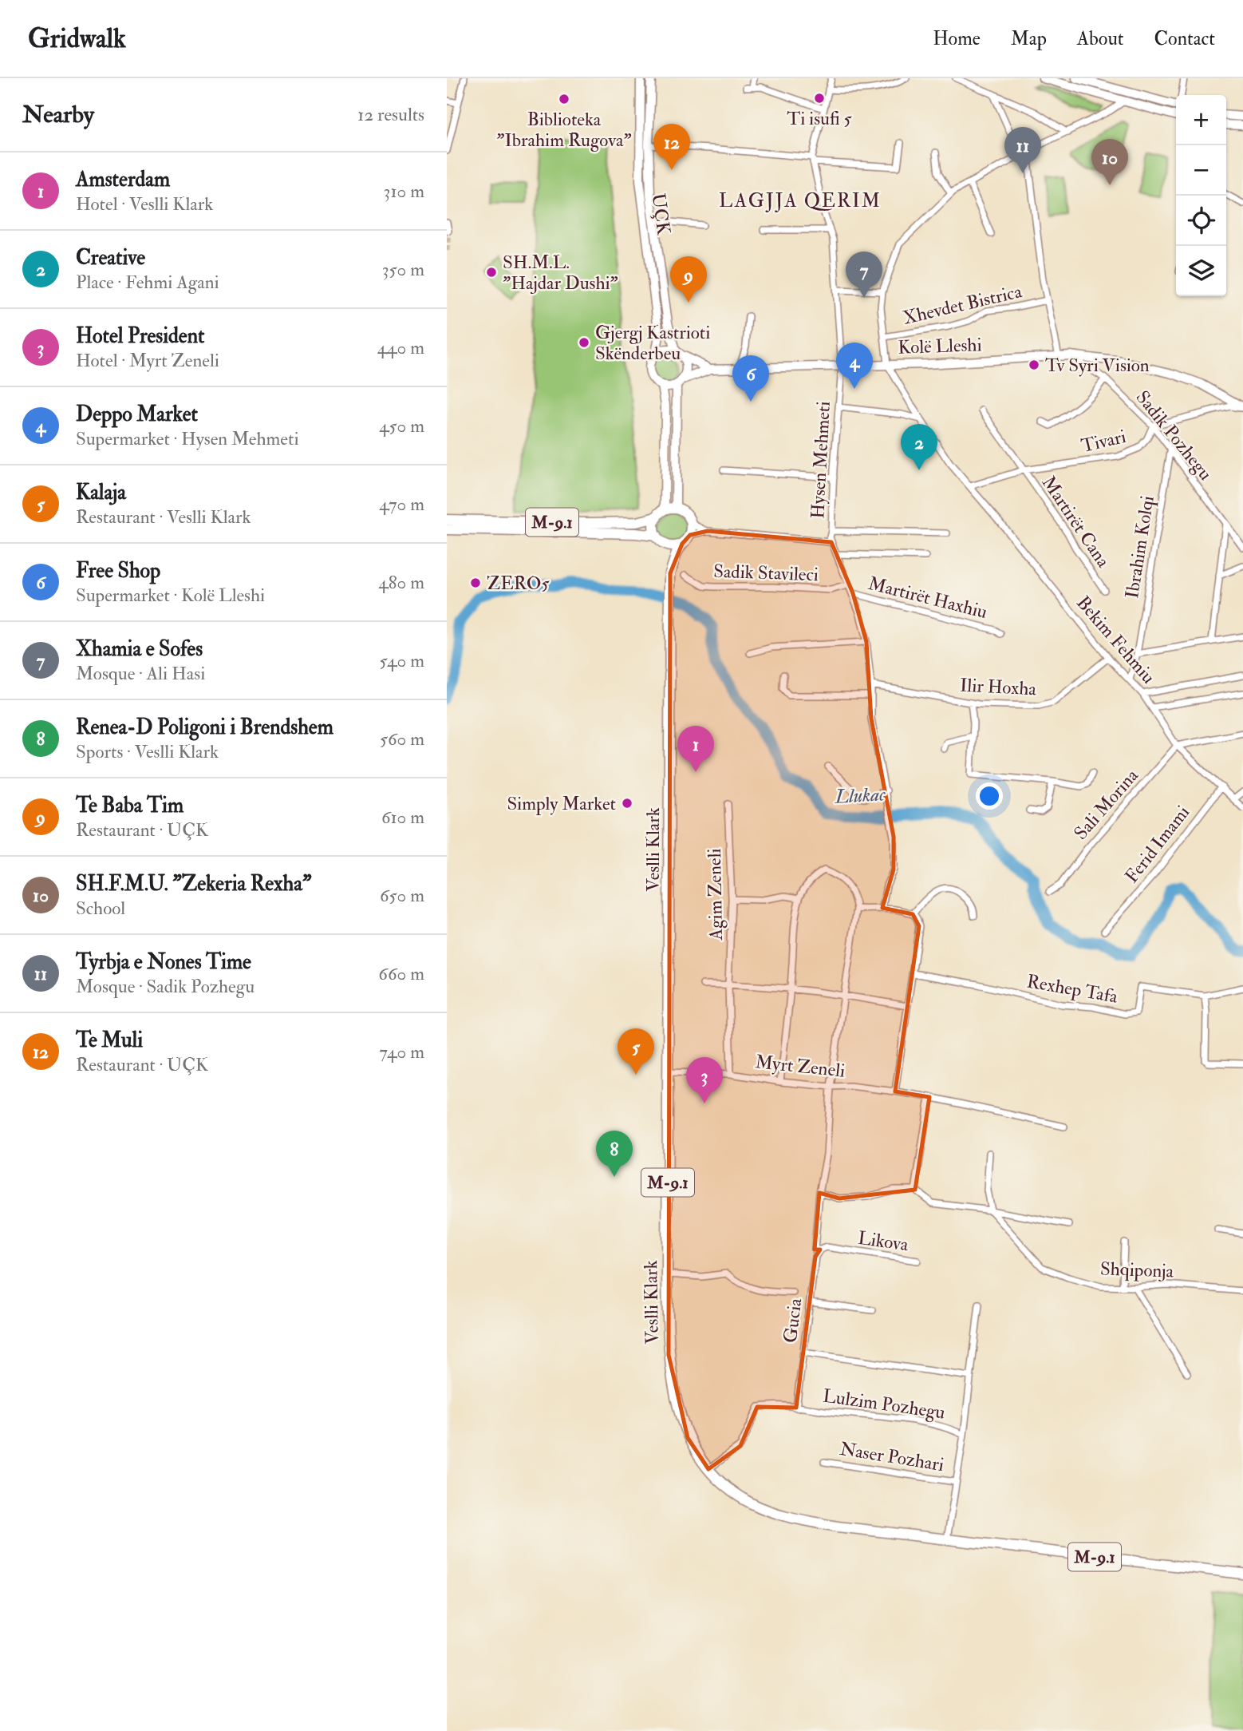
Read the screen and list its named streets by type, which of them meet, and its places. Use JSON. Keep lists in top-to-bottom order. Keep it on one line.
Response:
{"streets":{"main road":["M-9.1","Veslli Klark"],"street":["UÇK","Xhevdet Bistrica","Kolë Lleshi","Sadik Pozhegu","Tivari","Hysen Mehmeti","Martirët Cana","Ibrahim Kolqi","Sadik Stavileci","Martirët Haxhiu","Bekim Fehmiu","Ilir Hoxha","Sali Morina","Ferid Imami","Agim Zeneli","Rexhep Tafa","Myrt Zeneli","Likova","Shqiponja","Gucia","Lulzim Pozhegu","Naser Pozhari"]},"crossings":[["UÇK","M-9.1"],["UÇK","Veslli Klark"],["Kolë Lleshi","Sadik Pozhegu"],["Kolë Lleshi","Hysen Mehmeti"],["Kolë Lleshi","Bekim Fehmiu"],["Sadik Pozhegu","Tivari"],["Sadik Pozhegu","Ibrahim Kolqi"],["Tivari","Martirët Cana"],["Tivari","Bekim Fehmiu"],["Hysen Mehmeti","Sadik Stavileci"],["Hysen Mehmeti","Martirët Haxhiu"],["Hysen Mehmeti","Ilir Hoxha"],["M-9.1","Veslli Klark"],["Ibrahim Kolqi","Bekim Fehmiu"],["Bekim Fehmiu","Ilir Hoxha"],["Bekim Fehmiu","Sali Morina"],["Bekim Fehmiu","Ferid Imami"],["Veslli Klark","Myrt Zeneli"],["Veslli Klark","Lulzim Pozhegu"],["Agim Zeneli","Myrt Zeneli"],["Likova","Gucia"],["Gucia","Lulzim Pozhegu"],["Lulzim Pozhegu","Naser Pozhari"]],"districts":["LAGJJA QERIM"],"water":["Llukac"],"places":["Ti isufi 5","Biblioteka \"Ibrahim Rugova\"","SH.M.L. \"Hajdar Dushi\"","Gjergj Kastrioti Skënderbeu","Tv Syri Vision","ZERO5","Simply Market"],"page":{"header":"Gridwalk","nav":["Home","Map","About","Contact"],"heading":["Nearby","12 results"],"map_buttons":["+","−"],"pins":["12","11","10","7","9","4","6","2","1","5","3","8"],"list":[{"mark":"1","name":"Amsterdam","note":"Hotel · Veslli Klark","value":"310 m"},{"mark":"2","name":"Creative","note":"Place · Fehmi Agani","value":"350 m"},{"mark":"3","name":"Hotel President","note":"Hotel · Myrt Zeneli","value":"440 m"},{"mark":"4","name":"Deppo Market","note":"Supermarket · Hysen Mehmeti","value":"450 m"},{"mark":"5","name":"Kalaja","note":"Restaurant · Veslli Klark","value":"470 m"},{"mark":"6","name":"Free Shop","note":"Supermarket · Kolë Lleshi","value":"480 m"},{"mark":"7","name":"Xhamia e Sofes","note":"Mosque · Ali Hasi","value":"540 m"},{"mark":"8","name":"Renea-D Poligoni i Brendshem","note":"Sports · Veslli Klark","value":"560 m"},{"mark":"9","name":"Te Baba Tim","note":"Restaurant · UÇK","value":"610 m"},{"mark":"10","name":"SH.F.M.U. \"Zekeria Rexha\"","note":"School","value":"650 m"},{"mark":"11","name":"Tyrbja e Nones Time","note":"Mosque · Sadik Pozhegu","value":"660 m"},{"mark":"12","name":"Te Muli","note":"Restaurant · UÇK","value":"740 m"}]}}
